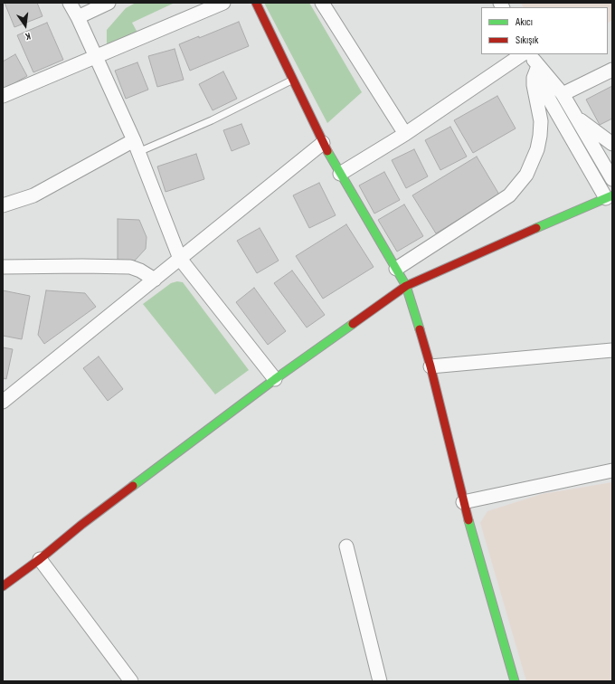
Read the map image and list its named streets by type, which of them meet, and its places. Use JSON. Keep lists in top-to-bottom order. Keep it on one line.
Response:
{"legend":["Akıcı","Sıkışık"],"north":"bottom"}
